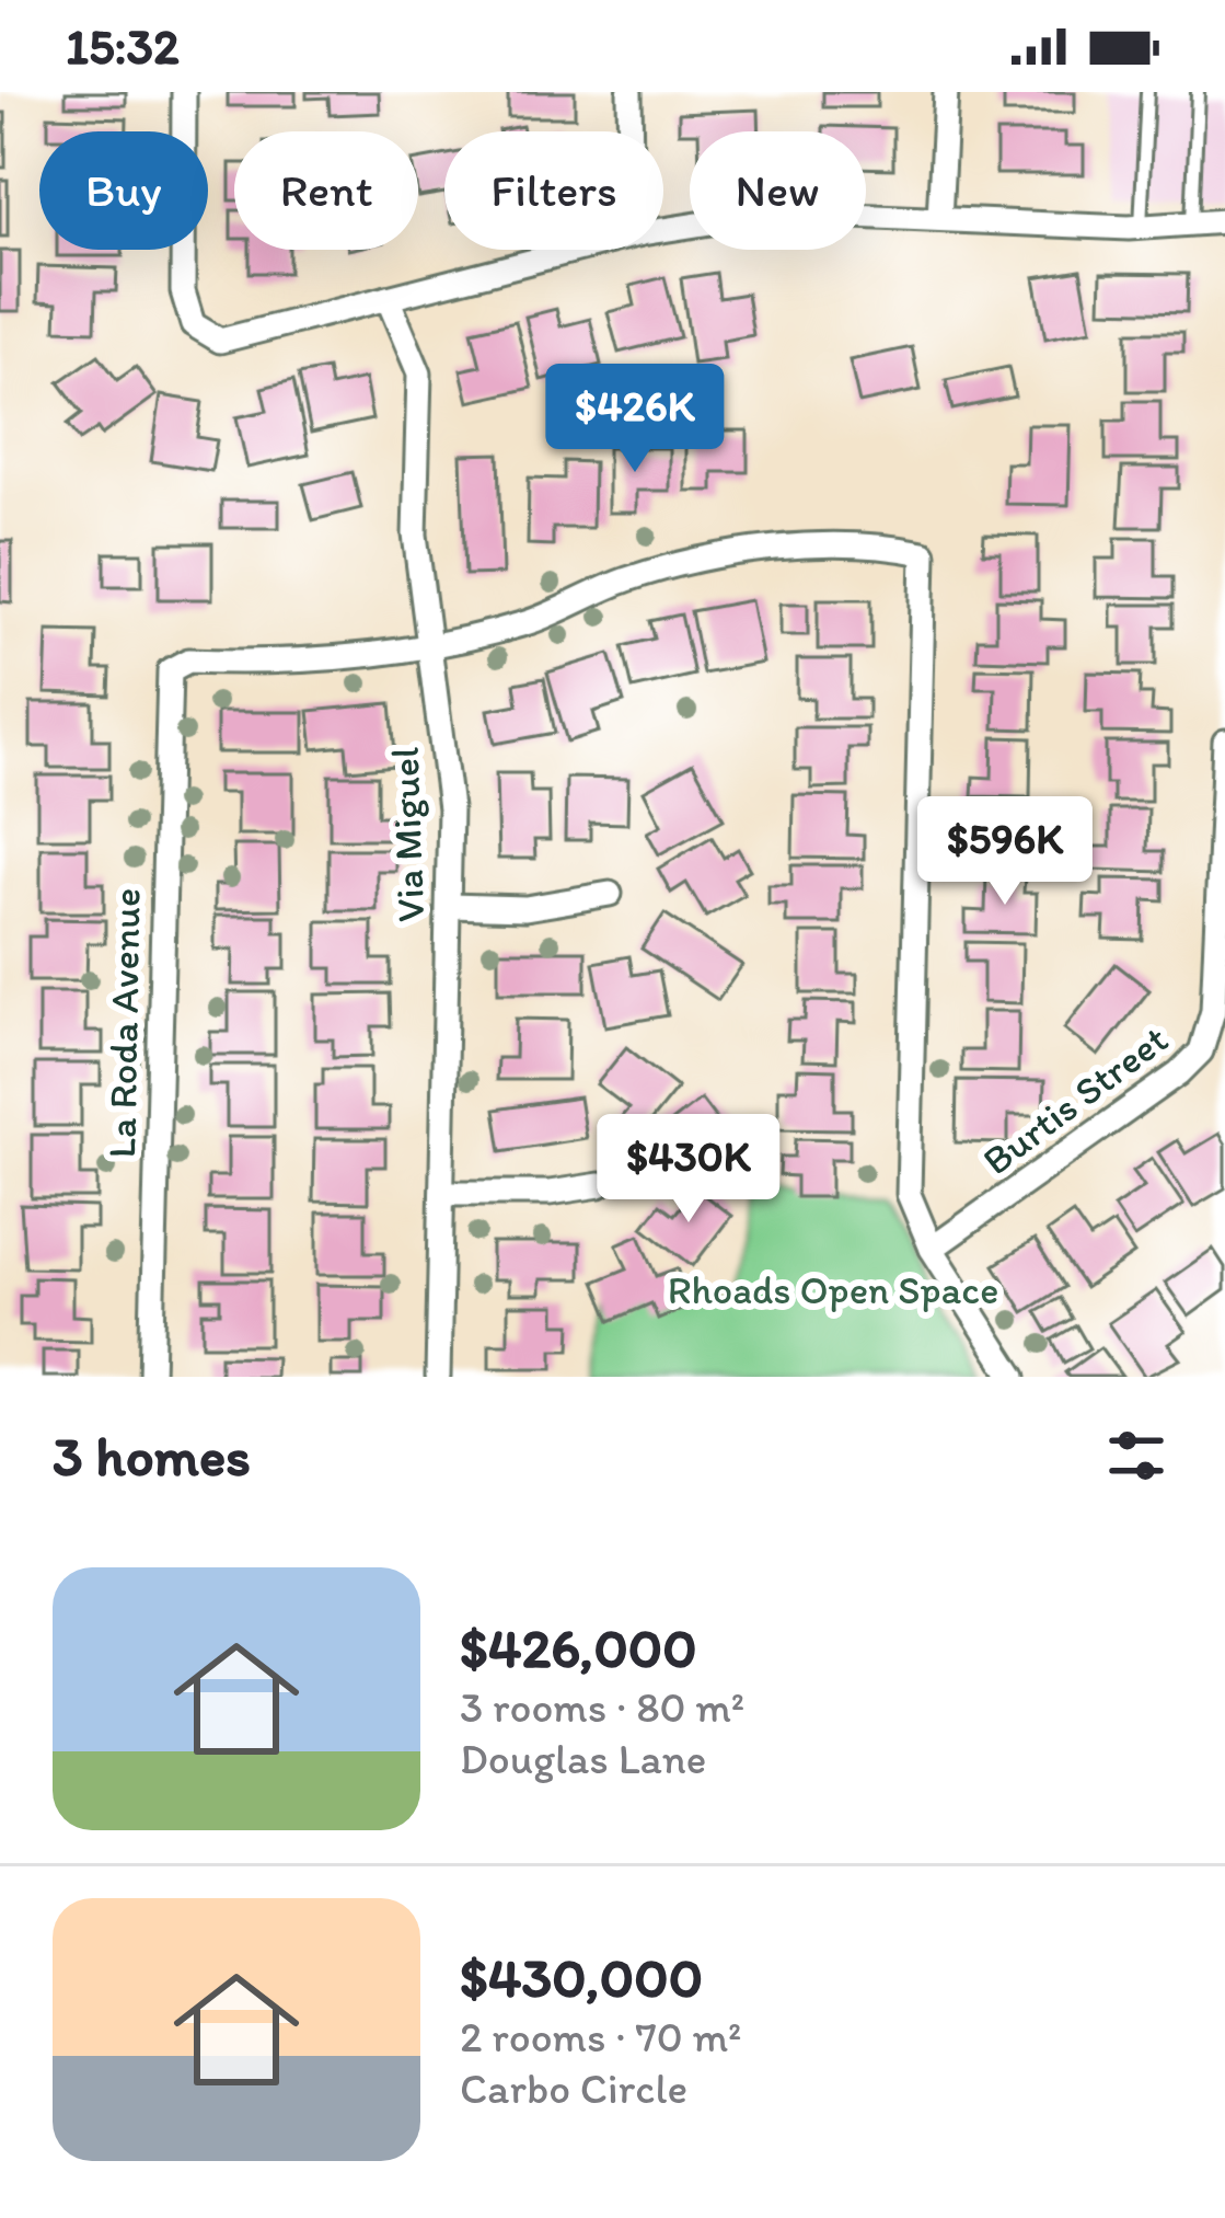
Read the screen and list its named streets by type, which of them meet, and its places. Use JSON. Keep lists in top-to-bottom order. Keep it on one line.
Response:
{"streets":{"street":["Via Miguel","La Roda Avenue","Burtis Street"]},"crossings":[["Via Miguel","La Roda Avenue"]],"parks":["Rhoads Open Space"],"page":{"status":"15:32","chip":["Buy","Rent","Filters","New"],"price":["$426K","$596K","$430K"],"heading":"3 homes","list":[{"name":"$426,000","note":"3 rooms · 80 m² · Douglas Lane"},{"name":"$430,000","note":"2 rooms · 70 m² · Carbo Circle"}]}}
